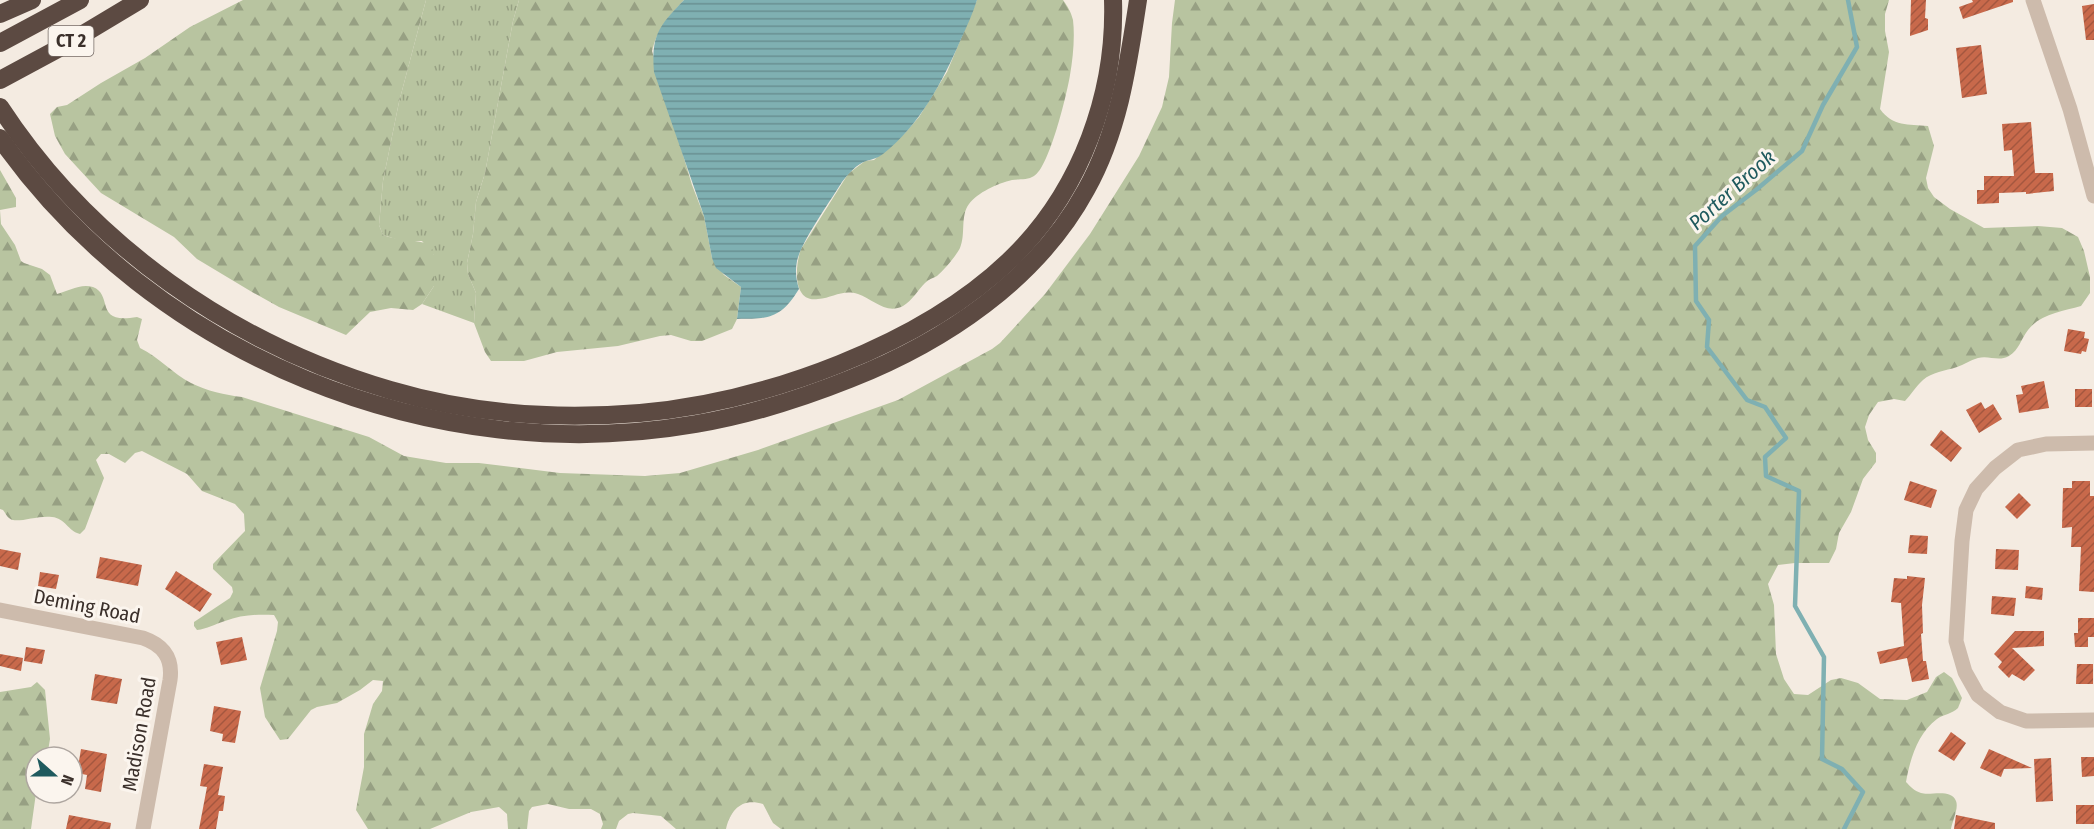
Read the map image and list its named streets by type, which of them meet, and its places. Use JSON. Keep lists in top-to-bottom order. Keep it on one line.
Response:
{"streets":{"highway":["CT 2"],"street":["Deming Road","Madison Road"]},"crossings":[["Deming Road","Madison Road"]],"water":["Porter Brook"],"north":"right"}
